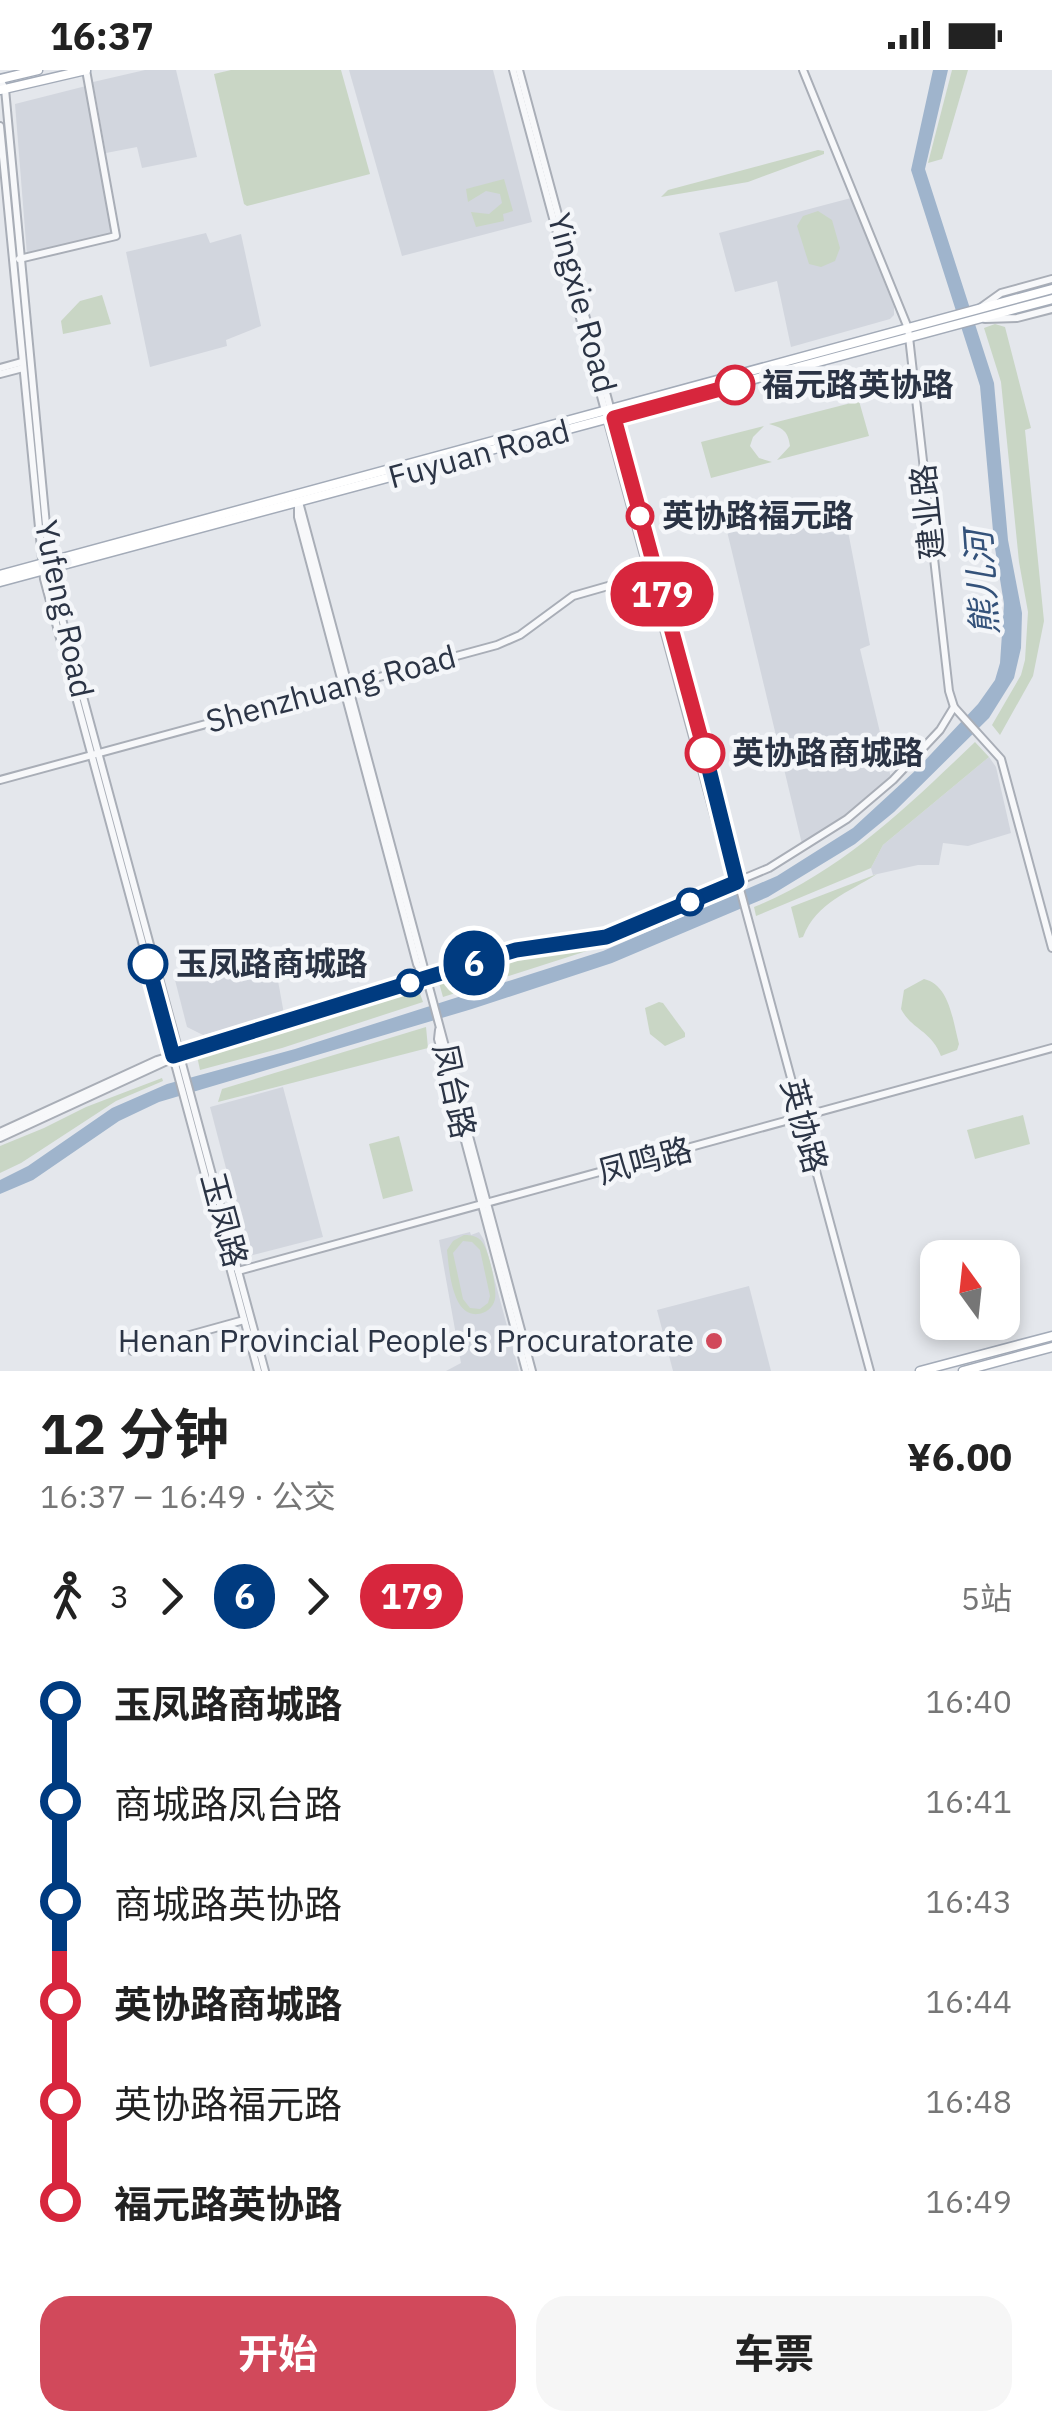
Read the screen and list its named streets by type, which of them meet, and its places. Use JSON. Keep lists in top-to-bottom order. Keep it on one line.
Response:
{"streets":{"main road":["Fuyuan Road"],"street":["Yingxie Road","建业路","Yufeng Road","Shenzhuang Road","凤台路","英协路","凤鸣路","玉凤路"]},"crossings":[["Yingxie Road","Fuyuan Road"],["Yingxie Road","Shenzhuang Road"],["Yingxie Road","英协路"],["Fuyuan Road","建业路"],["Fuyuan Road","Yufeng Road"],["Fuyuan Road","凤台路"],["Yufeng Road","Shenzhuang Road"],["Yufeng Road","玉凤路"],["Shenzhuang Road","凤台路"],["凤台路","凤鸣路"],["英协路","凤鸣路"],["凤鸣路","玉凤路"]],"water":["熊儿河"],"places":["福元路英协路","英协路福元路","英协路商城路","玉凤路商城路","Henan Provincial People's Procuratorate"],"lines":["bus line 179","bus line 6"],"north":"top","page":{"status":"16:37","on_map":["6","179"],"heading":["12 分钟","16:37 – 16:49 · 公交","¥6.00"],"legs":["3","6","179","5站"],"list":[{"name":"玉凤路商城路","value":"16:40"},{"name":"商城路凤台路","value":"16:41"},{"name":"商城路英协路","value":"16:43"},{"name":"英协路商城路","value":"16:44"},{"name":"英协路福元路","value":"16:48"},{"name":"福元路英协路","value":"16:49"}],"buttons":["开始","车票"]}}
